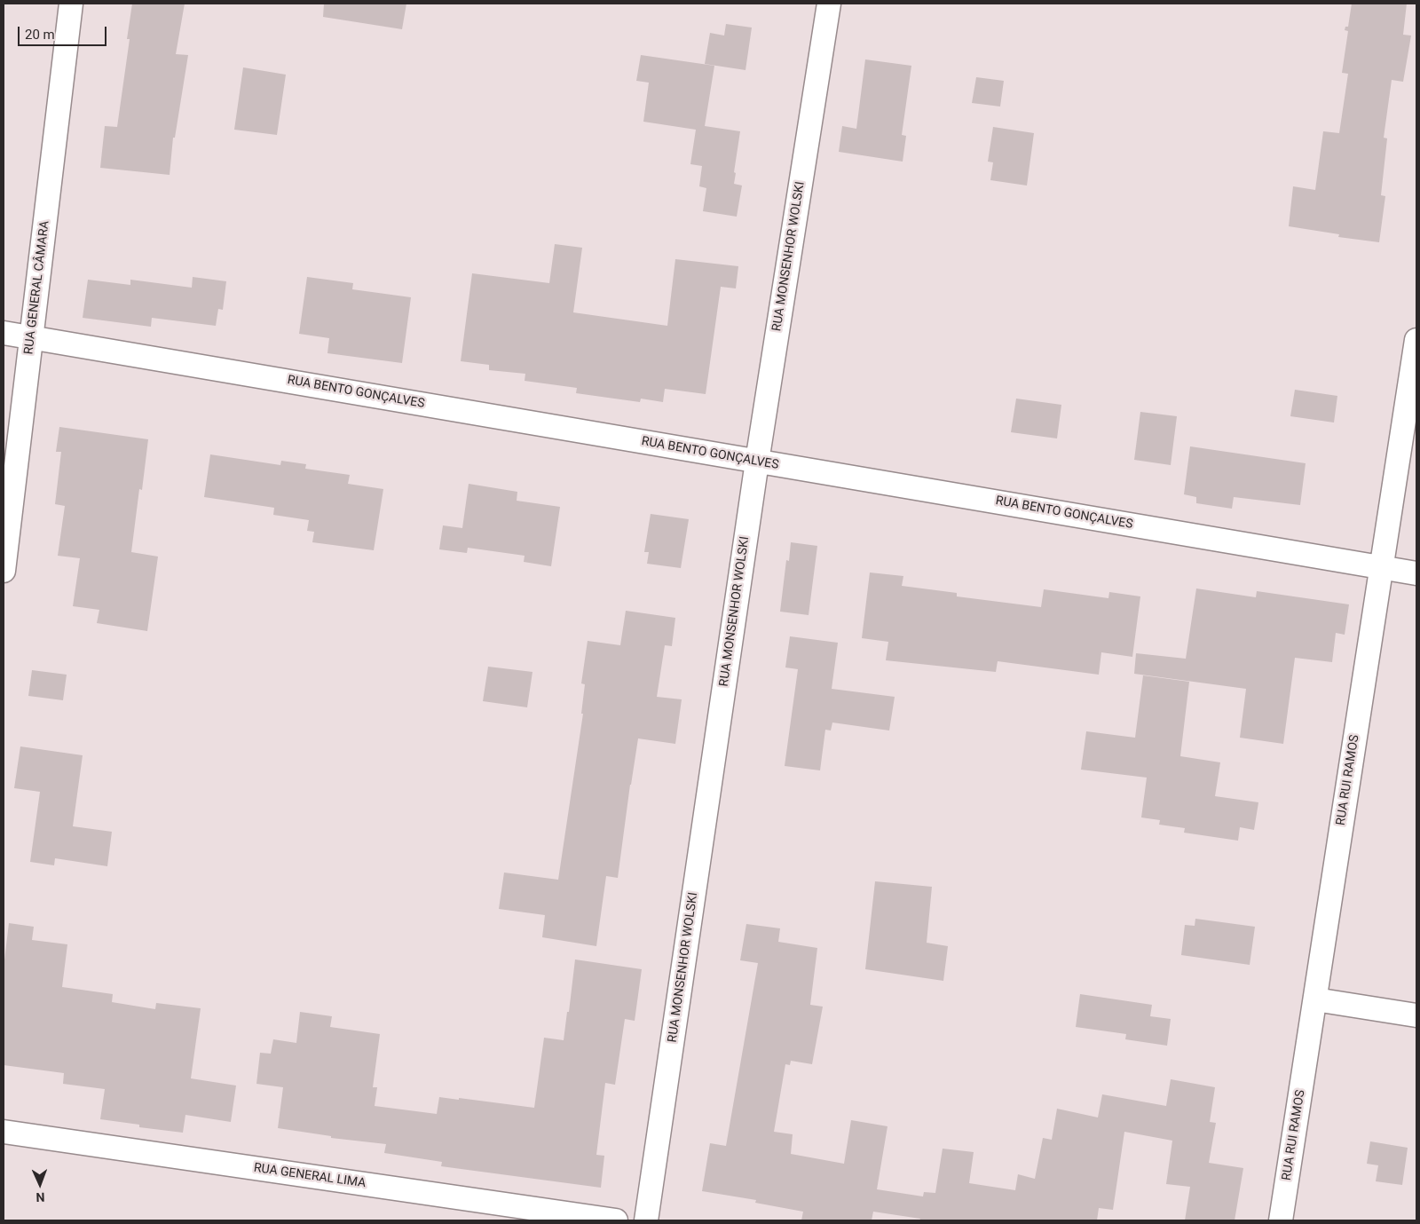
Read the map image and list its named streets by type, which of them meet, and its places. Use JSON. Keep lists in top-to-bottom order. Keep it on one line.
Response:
{"streets":{"street":["RUA MONSENHOR WOLSKI","RUA GENERAL CÂMARA","RUA BENTO GONÇALVES","RUA RUI RAMOS","RUA GENERAL LIMA"]},"crossings":[["RUA MONSENHOR WOLSKI","RUA BENTO GONÇALVES"],["RUA GENERAL CÂMARA","RUA BENTO GONÇALVES"],["RUA BENTO GONÇALVES","RUA RUI RAMOS"]],"scale_bar":"20 m","north":"bottom"}
